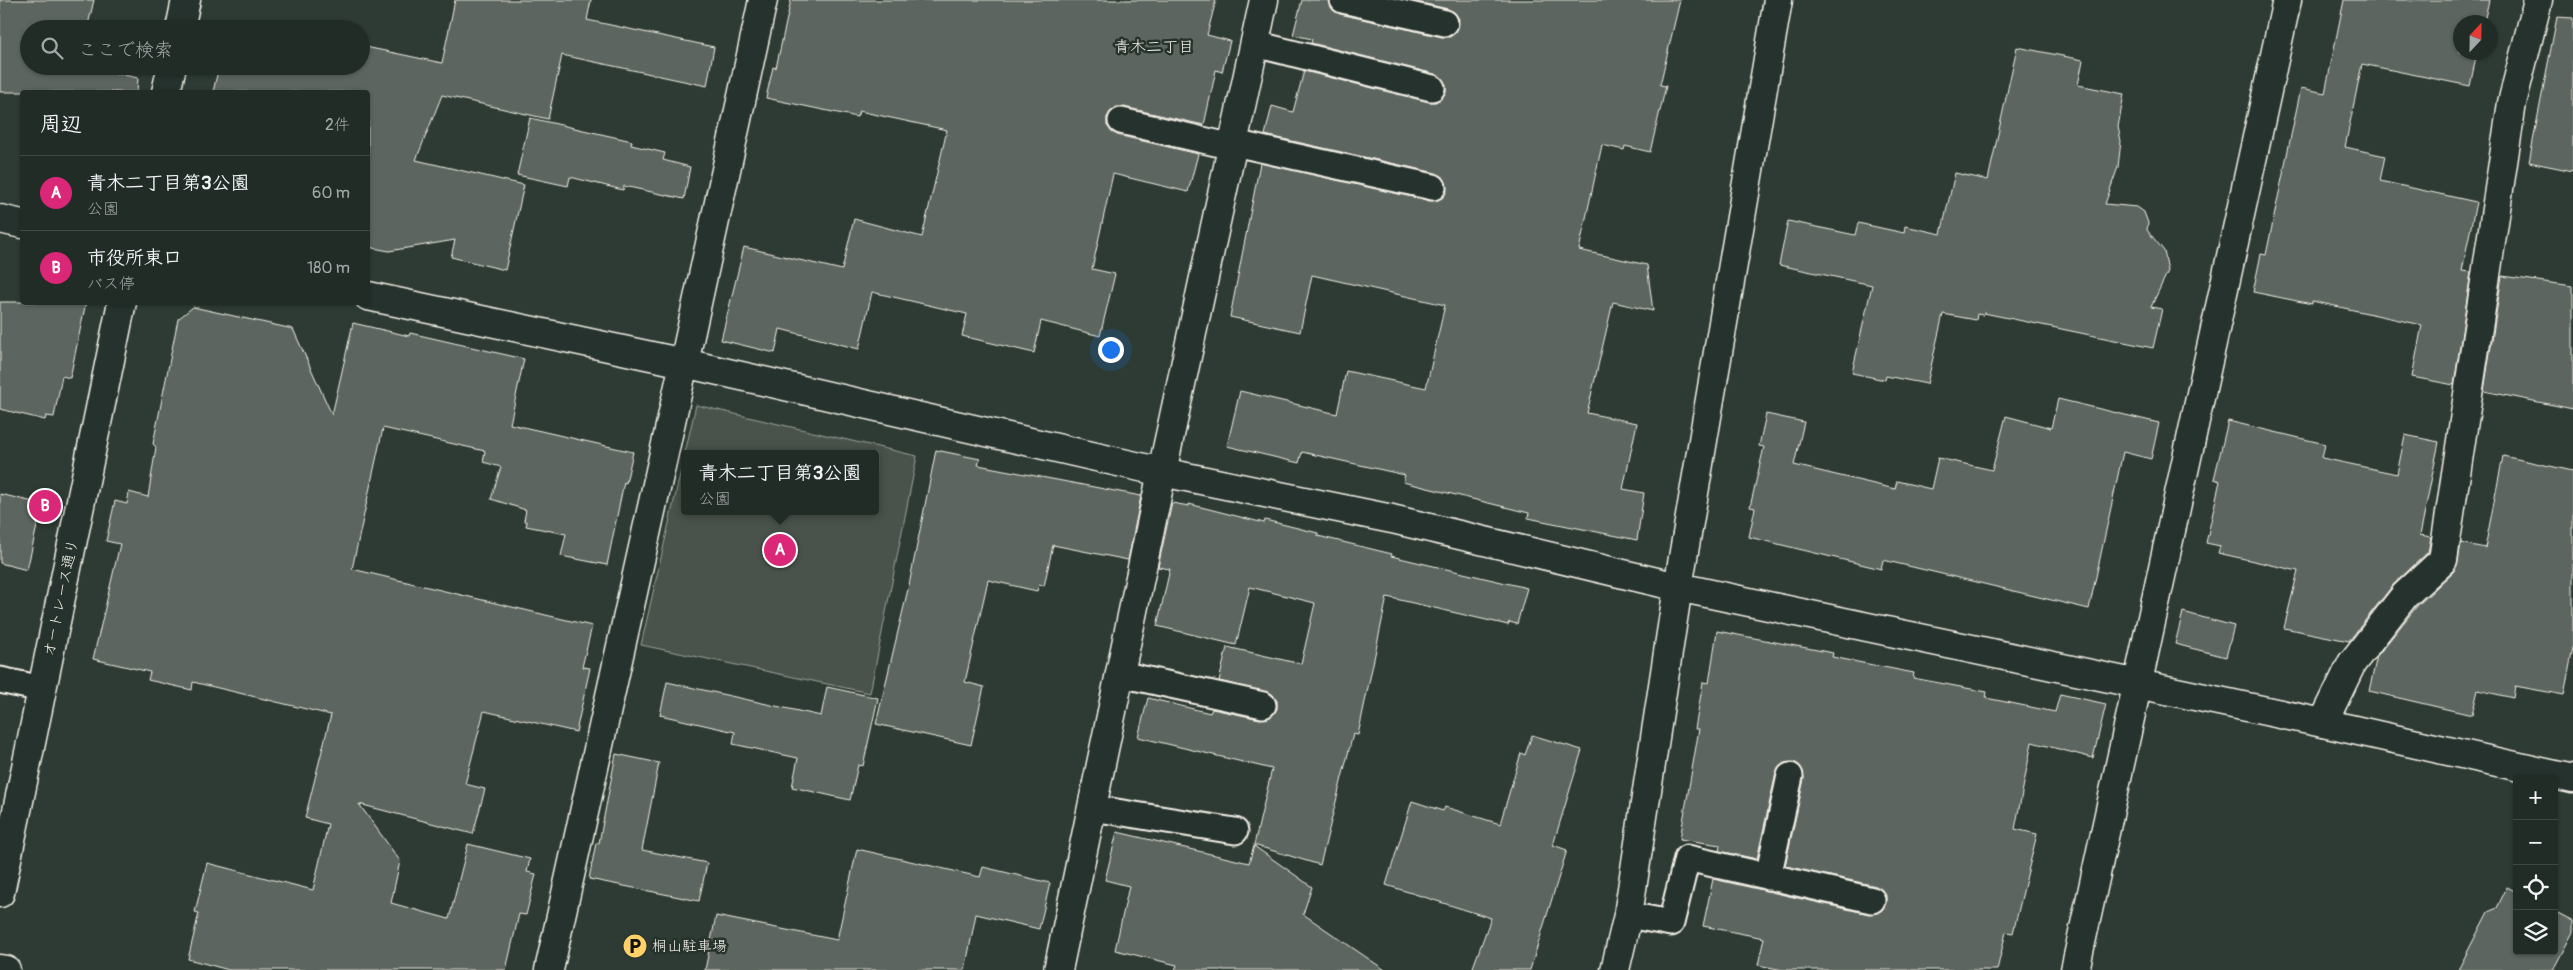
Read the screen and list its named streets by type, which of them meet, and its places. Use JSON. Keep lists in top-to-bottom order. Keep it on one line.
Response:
{"streets":{"street":["オートレース通り"]},"districts":["青木二丁目"],"places":{"parking":["桐山駐車場"]},"north":"top","page":{"search":"ここで検索","heading":["周辺","2件"],"list":[{"mark":"A","name":"青木二丁目第3公園","note":"公園","value":"60 m"},{"mark":"B","name":"市役所東口","note":"バス停","value":"180 m"}],"popup":["青木二丁目第3公園","公園"],"pins":["B","A"],"map_buttons":["+","−"]}}
